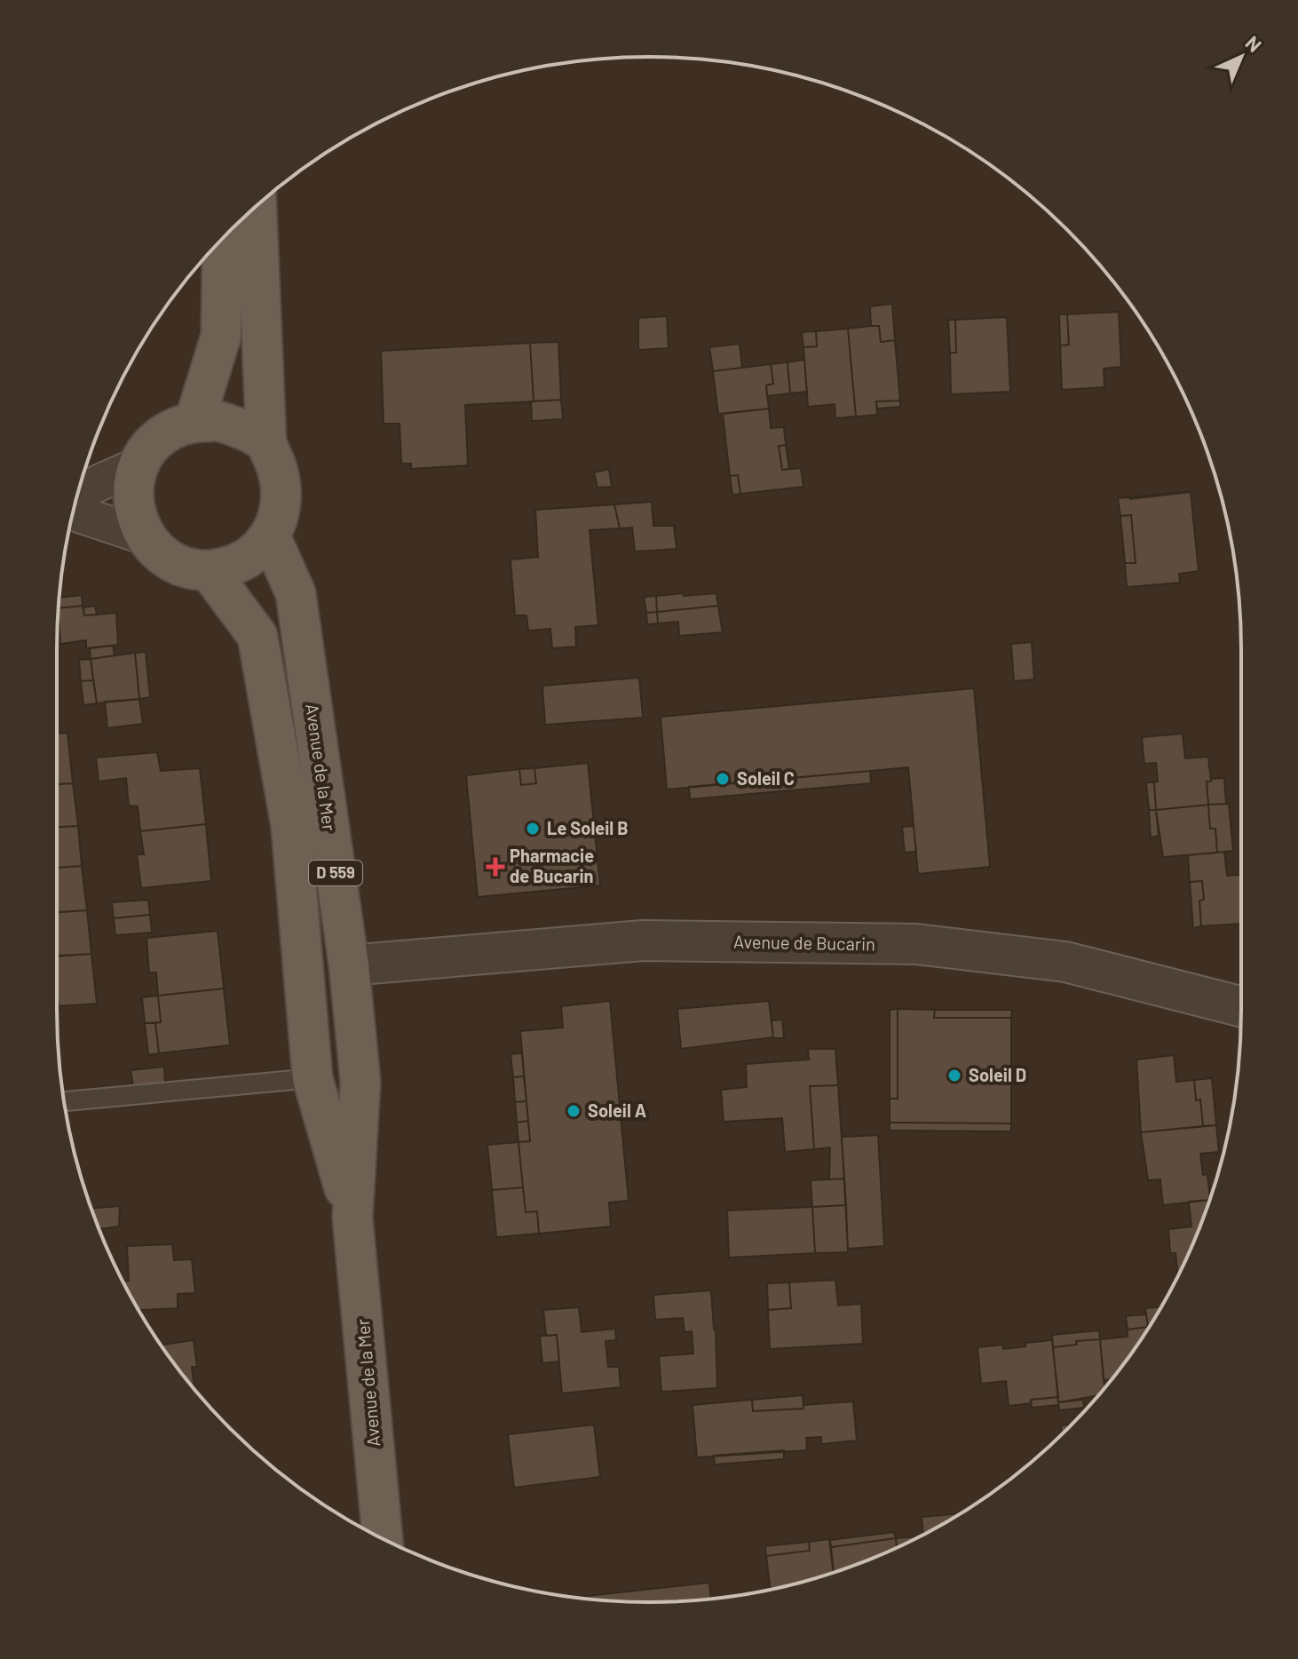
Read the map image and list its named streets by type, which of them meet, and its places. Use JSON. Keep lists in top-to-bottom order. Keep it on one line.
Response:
{"streets":{"main road":["Avenue de la Mer","D 559"],"street":["Avenue de Bucarin"]},"crossings":[["Avenue de la Mer","Avenue de Bucarin"]],"places":{"other":["Soleil C","Le Soleil B","Soleil D","Soleil A"],"health":["Pharmacie de Bucarin"]},"north":"top right"}
